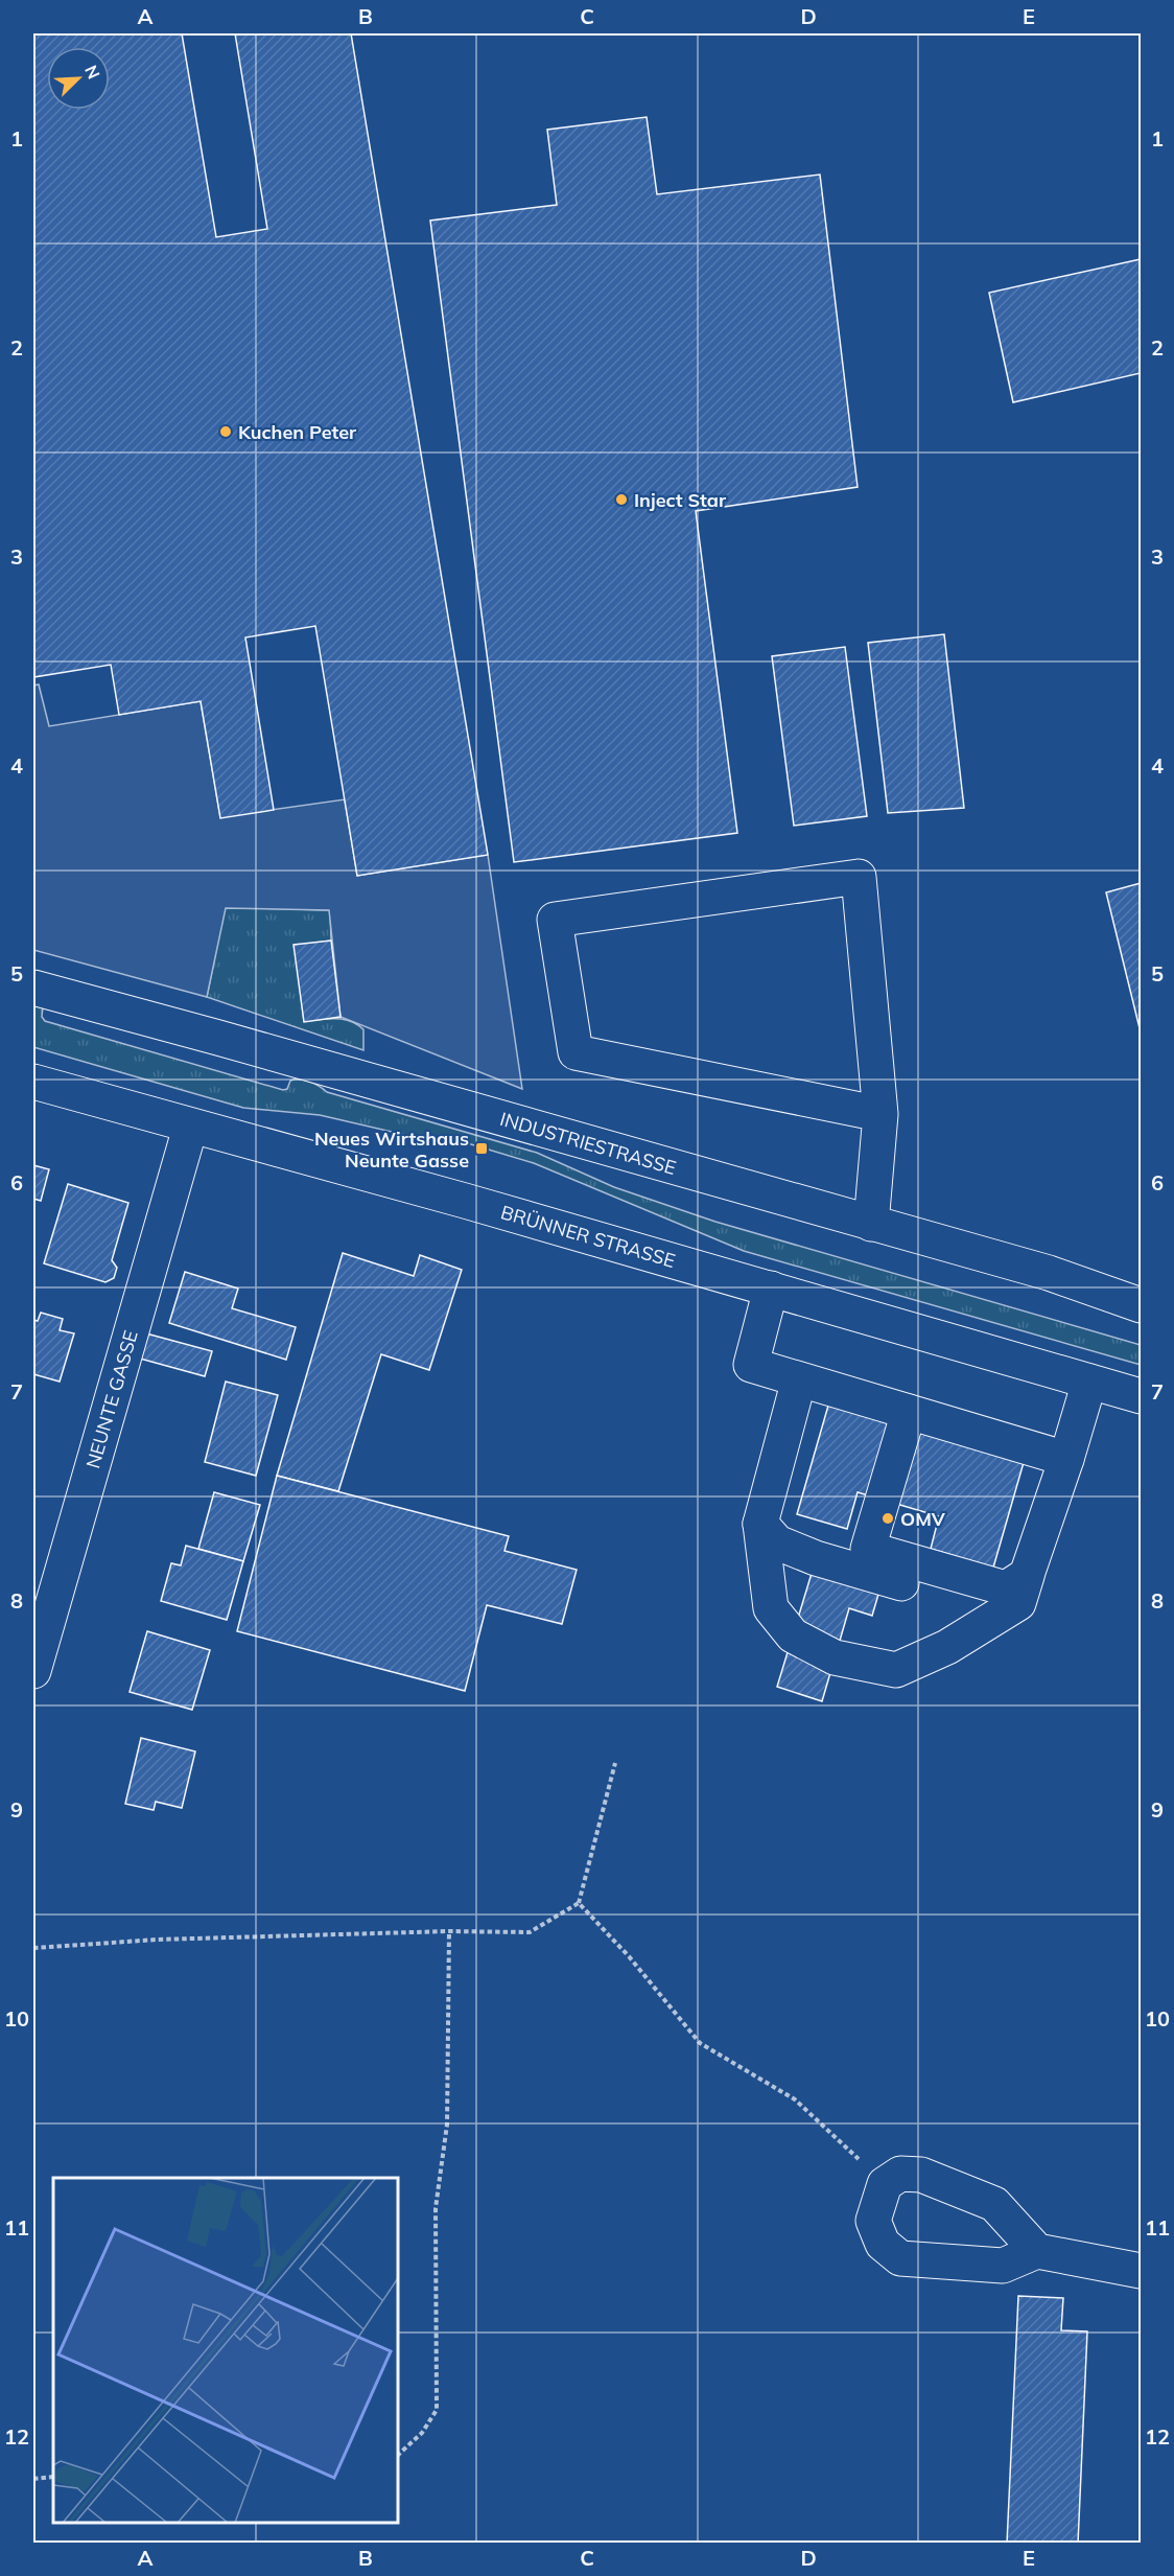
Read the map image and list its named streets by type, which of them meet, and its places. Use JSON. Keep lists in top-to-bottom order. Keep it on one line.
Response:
{"streets":{"street":["INDUSTRIESTRASSE","BRÜNNER STRASSE","NEUNTE GASSE"]},"crossings":[["BRÜNNER STRASSE","NEUNTE GASSE"]],"places":{"other":["Kuchen Peter","Inject Star","OMV"],"transit":["Neues Wirtshaus Neunte Gasse"]},"north":"top right","grid":{"columns":["A","B","C","D","E"],"rows":["1","2","3","4","5","6","7","8","9","10","11","12"]}}
